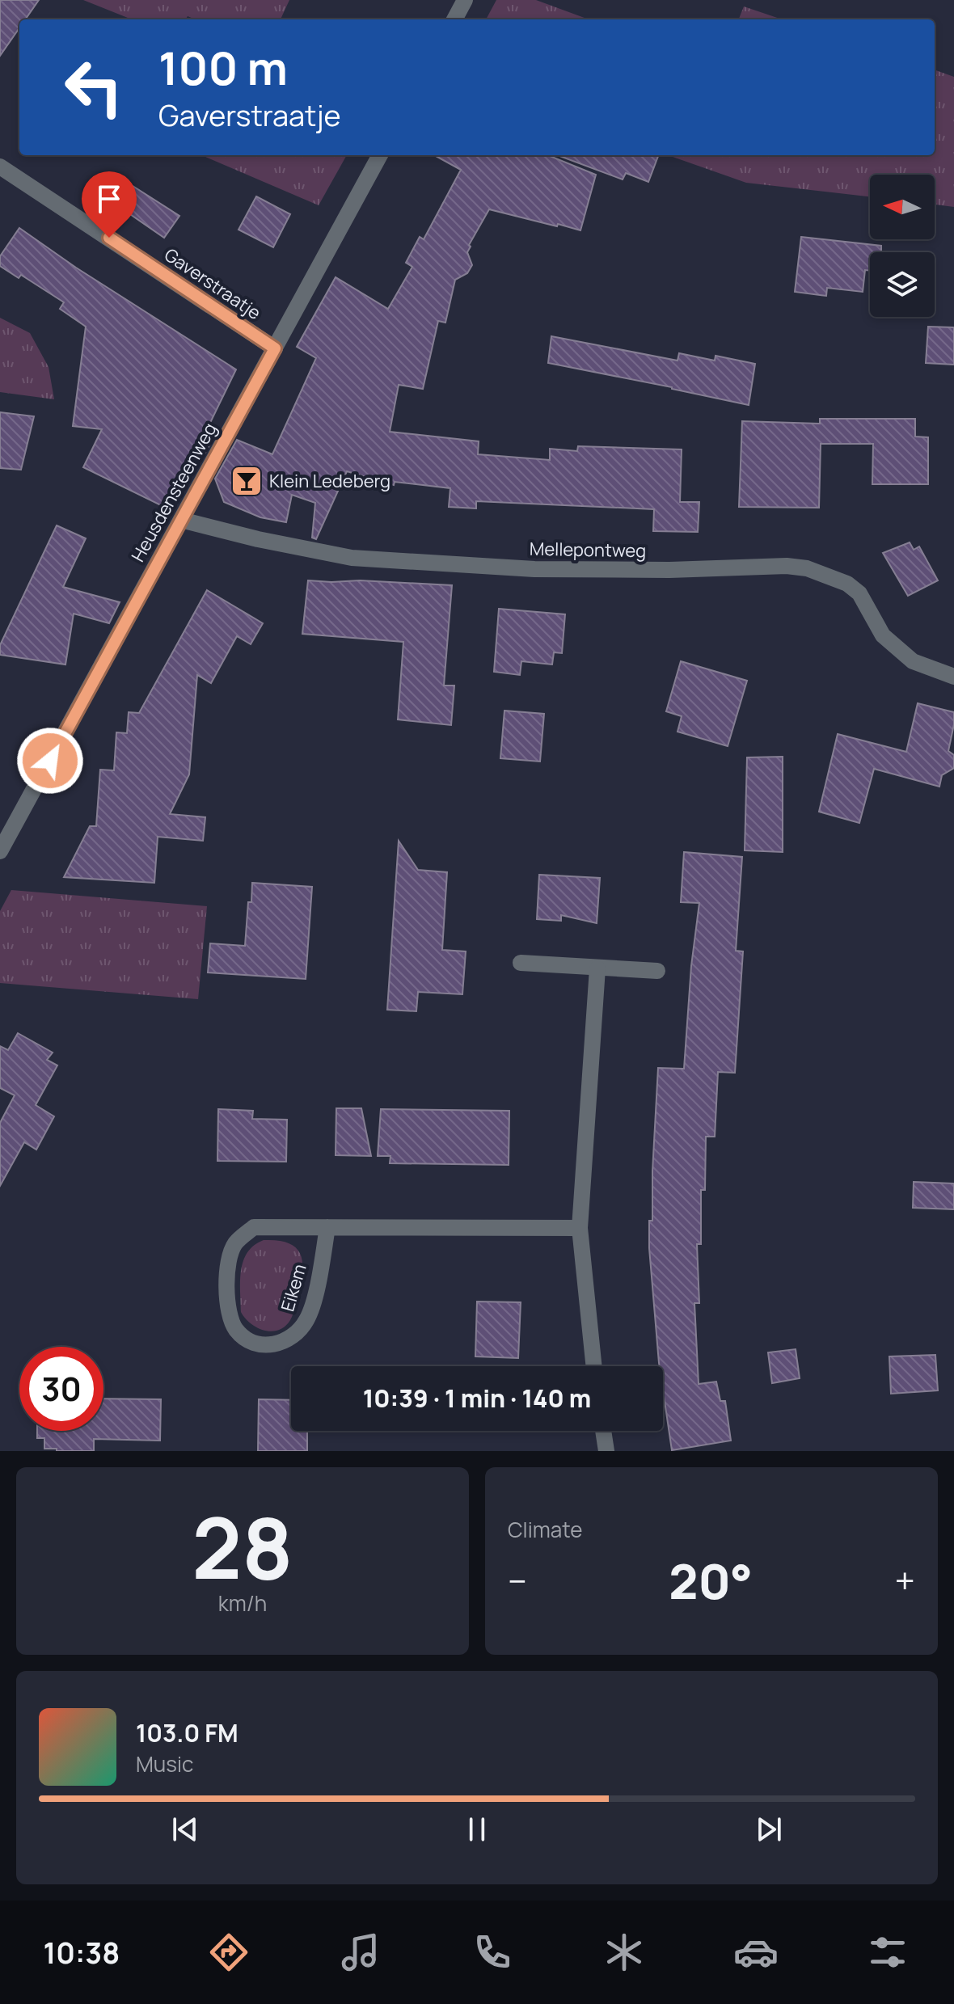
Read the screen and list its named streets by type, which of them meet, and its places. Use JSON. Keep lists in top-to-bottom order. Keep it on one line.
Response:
{"streets":{"street":["Gaverstraatje","Heusdensteenweg","Mellepontweg","Eikem"]},"crossings":[["Gaverstraatje","Heusdensteenweg"],["Heusdensteenweg","Mellepontweg"]],"places":{"bar":["Klein Ledeberg"]},"north":"left","page":{"turn":["100 m","Gaverstraatje"],"limit":"30","trip":"10:39 · 1 min · 140 m","tile":[["28","km/h"],"Climate"],"heat":["−","20°","+"],"song":["103.0 FM","Music"],"tabs":"10:38"}}
